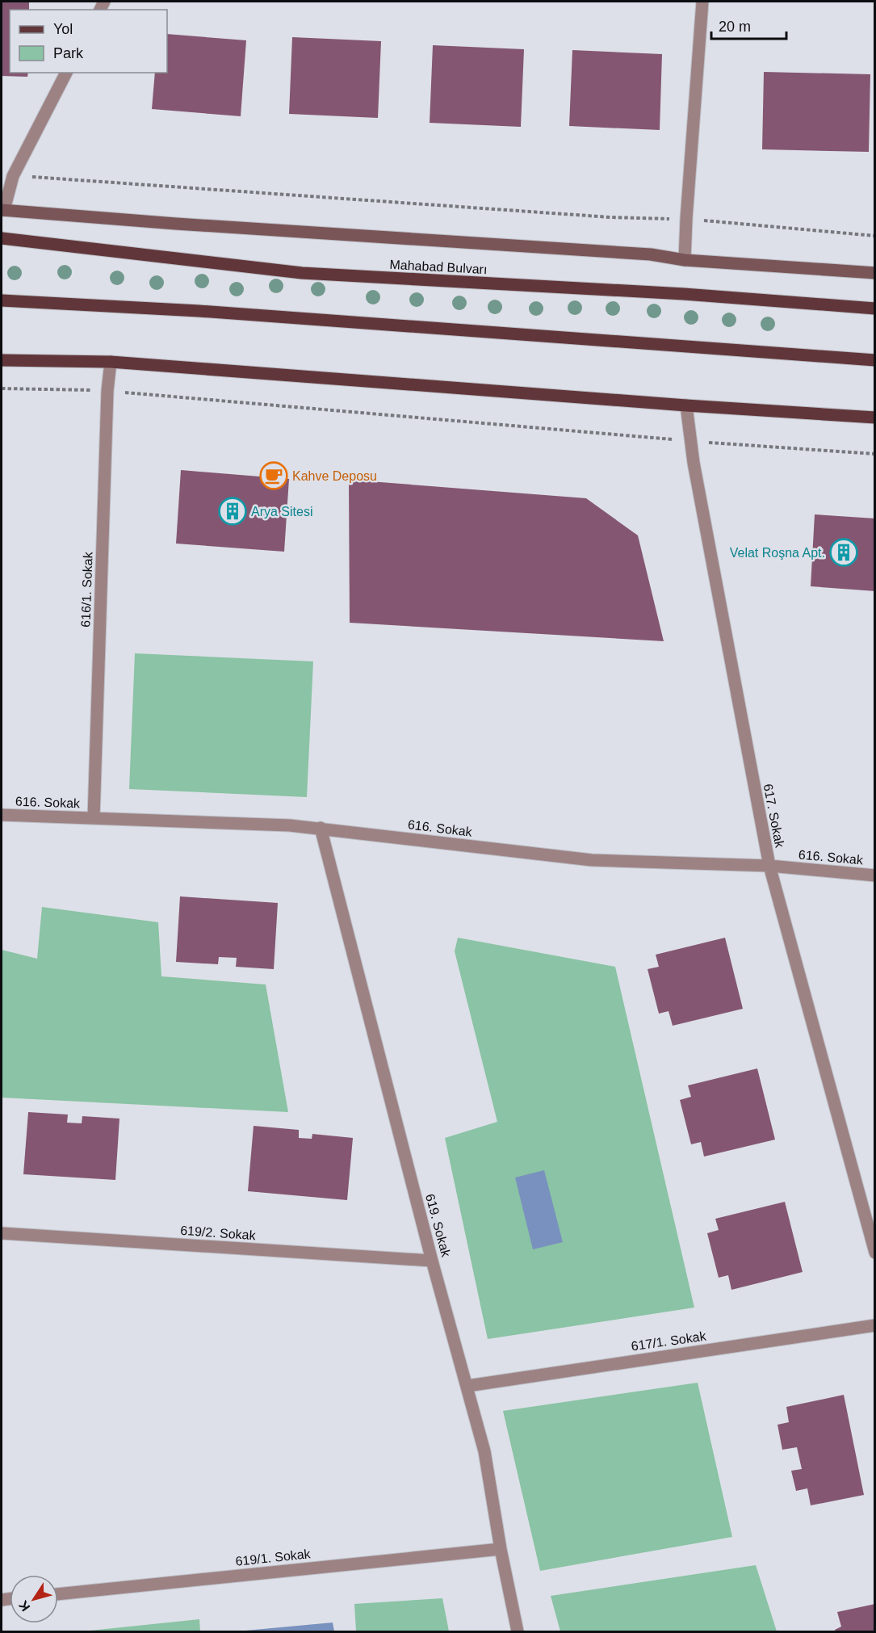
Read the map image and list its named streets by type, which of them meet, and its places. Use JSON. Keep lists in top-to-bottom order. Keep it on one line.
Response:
{"streets":{"main road":["Mahabad Bulvarı"],"street":["616/1. Sokak","616. Sokak","617. Sokak","619. Sokak","619/2. Sokak","617/1. Sokak","619/1. Sokak"]},"crossings":[["616/1. Sokak","616. Sokak"],["616. Sokak","617. Sokak"],["616. Sokak","619. Sokak"],["619. Sokak","619/2. Sokak"],["619. Sokak","617/1. Sokak"],["619. Sokak","619/1. Sokak"]],"places":{"cafe":["Kahve Deposu"],"building":["Arya Sitesi","Velat Roşna Apt."]},"legend":["Yol","Park"],"scale_bar":"20 m","north":"bottom left"}
